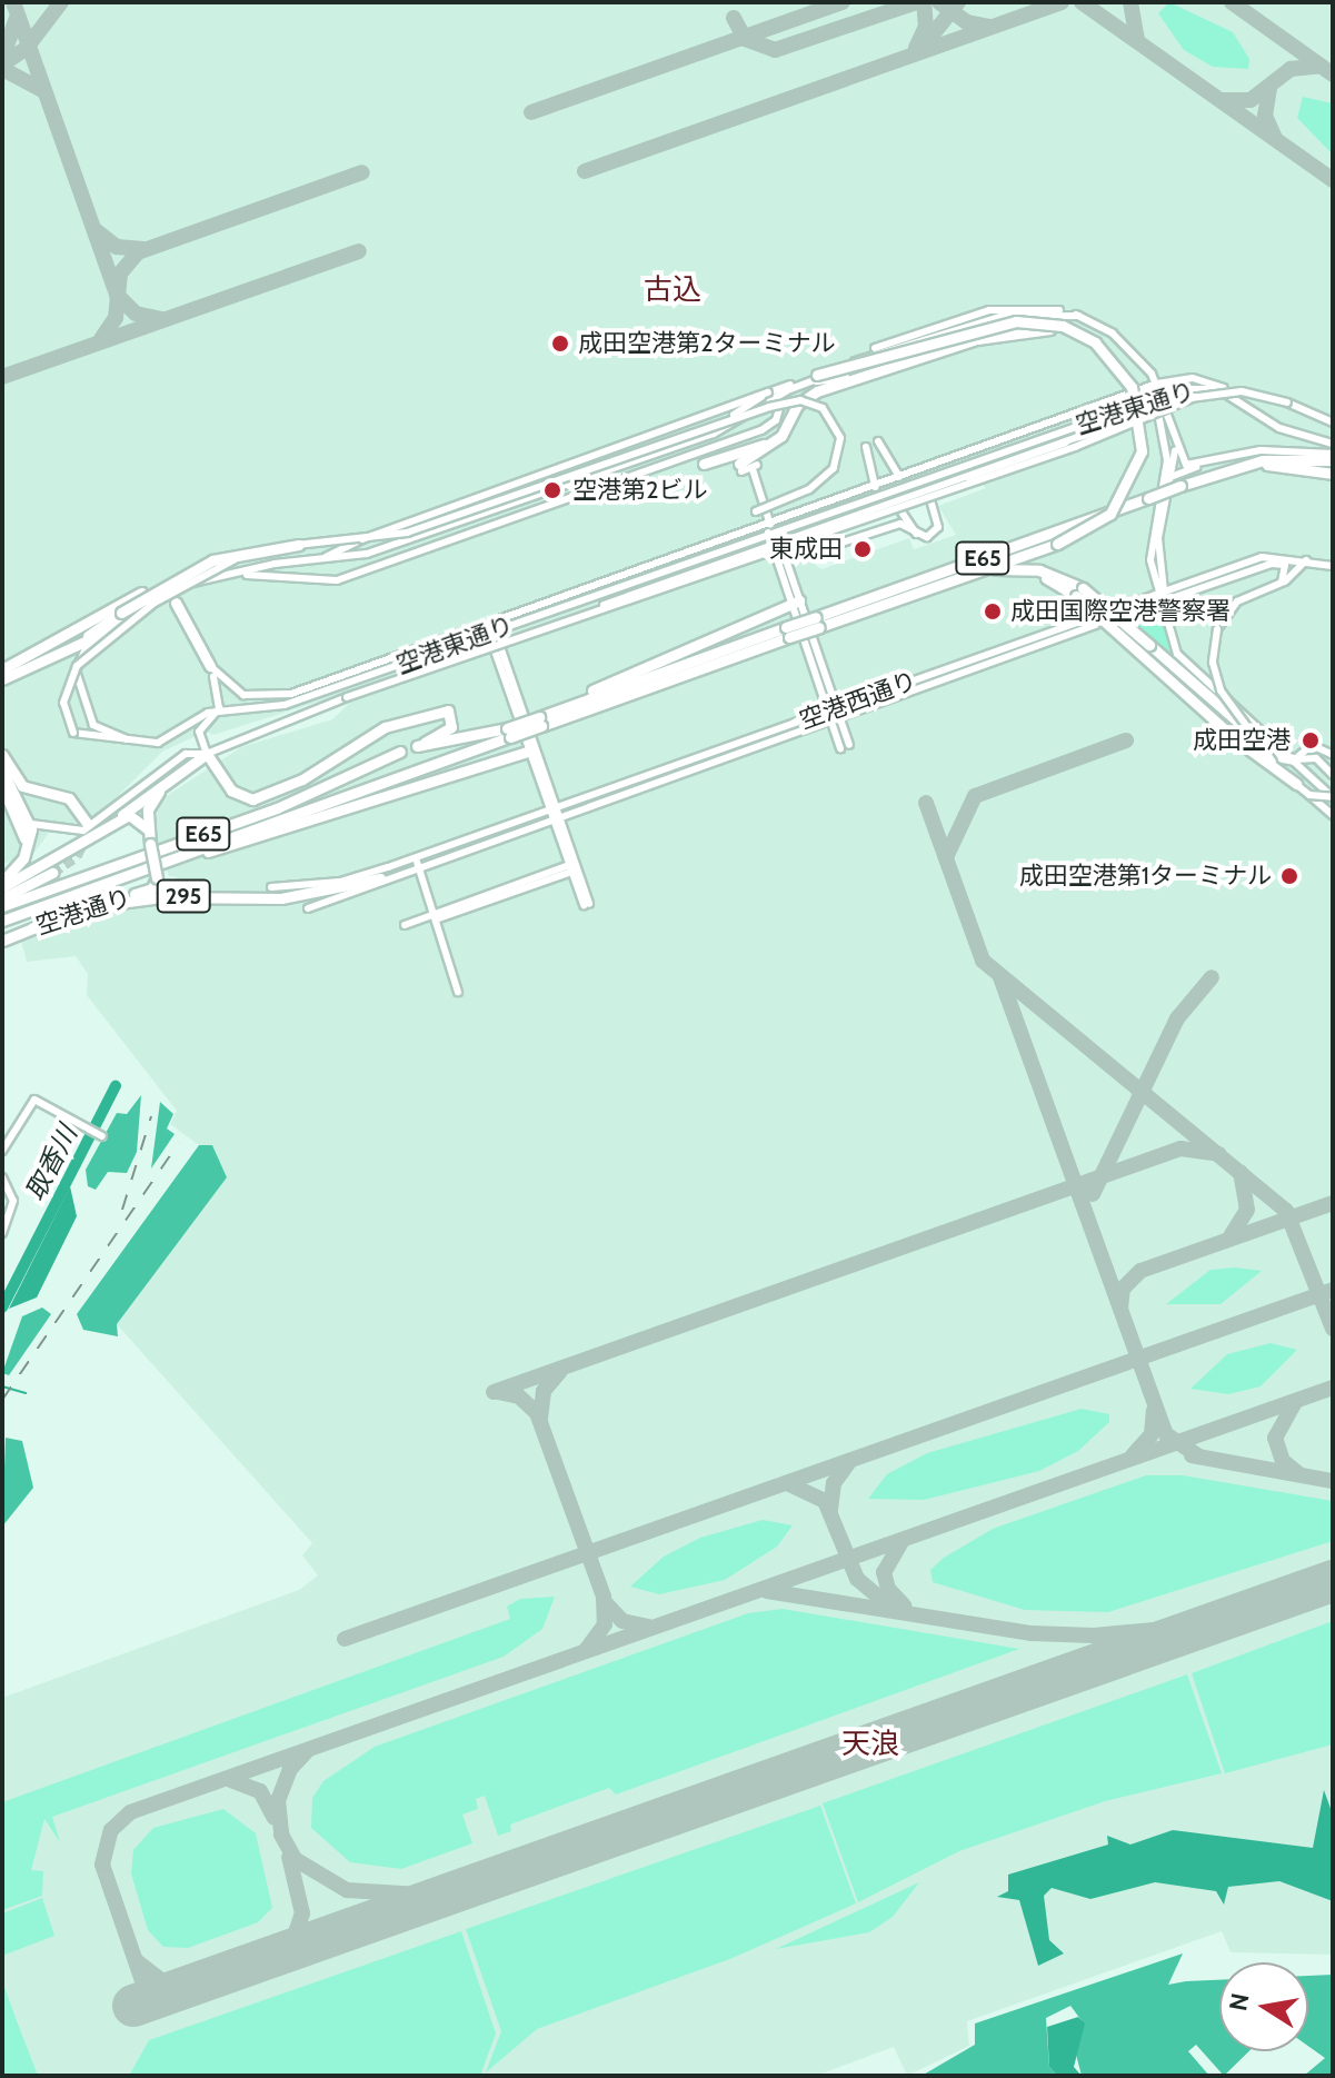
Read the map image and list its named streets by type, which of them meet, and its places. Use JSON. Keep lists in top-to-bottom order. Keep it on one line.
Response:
{"streets":{"highway":["E65","295","空港通り"],"street":["空港東通り","空港西通り"]},"crossings":[["空港西通り","295"],["295","空港通り"]],"districts":["古込","天浪"],"water":["取香川"],"places":["成田空港第2ターミナル","空港第2ビル","東成田","成田国際空港警察署","成田空港","成田空港第1ターミナル"],"north":"left"}
